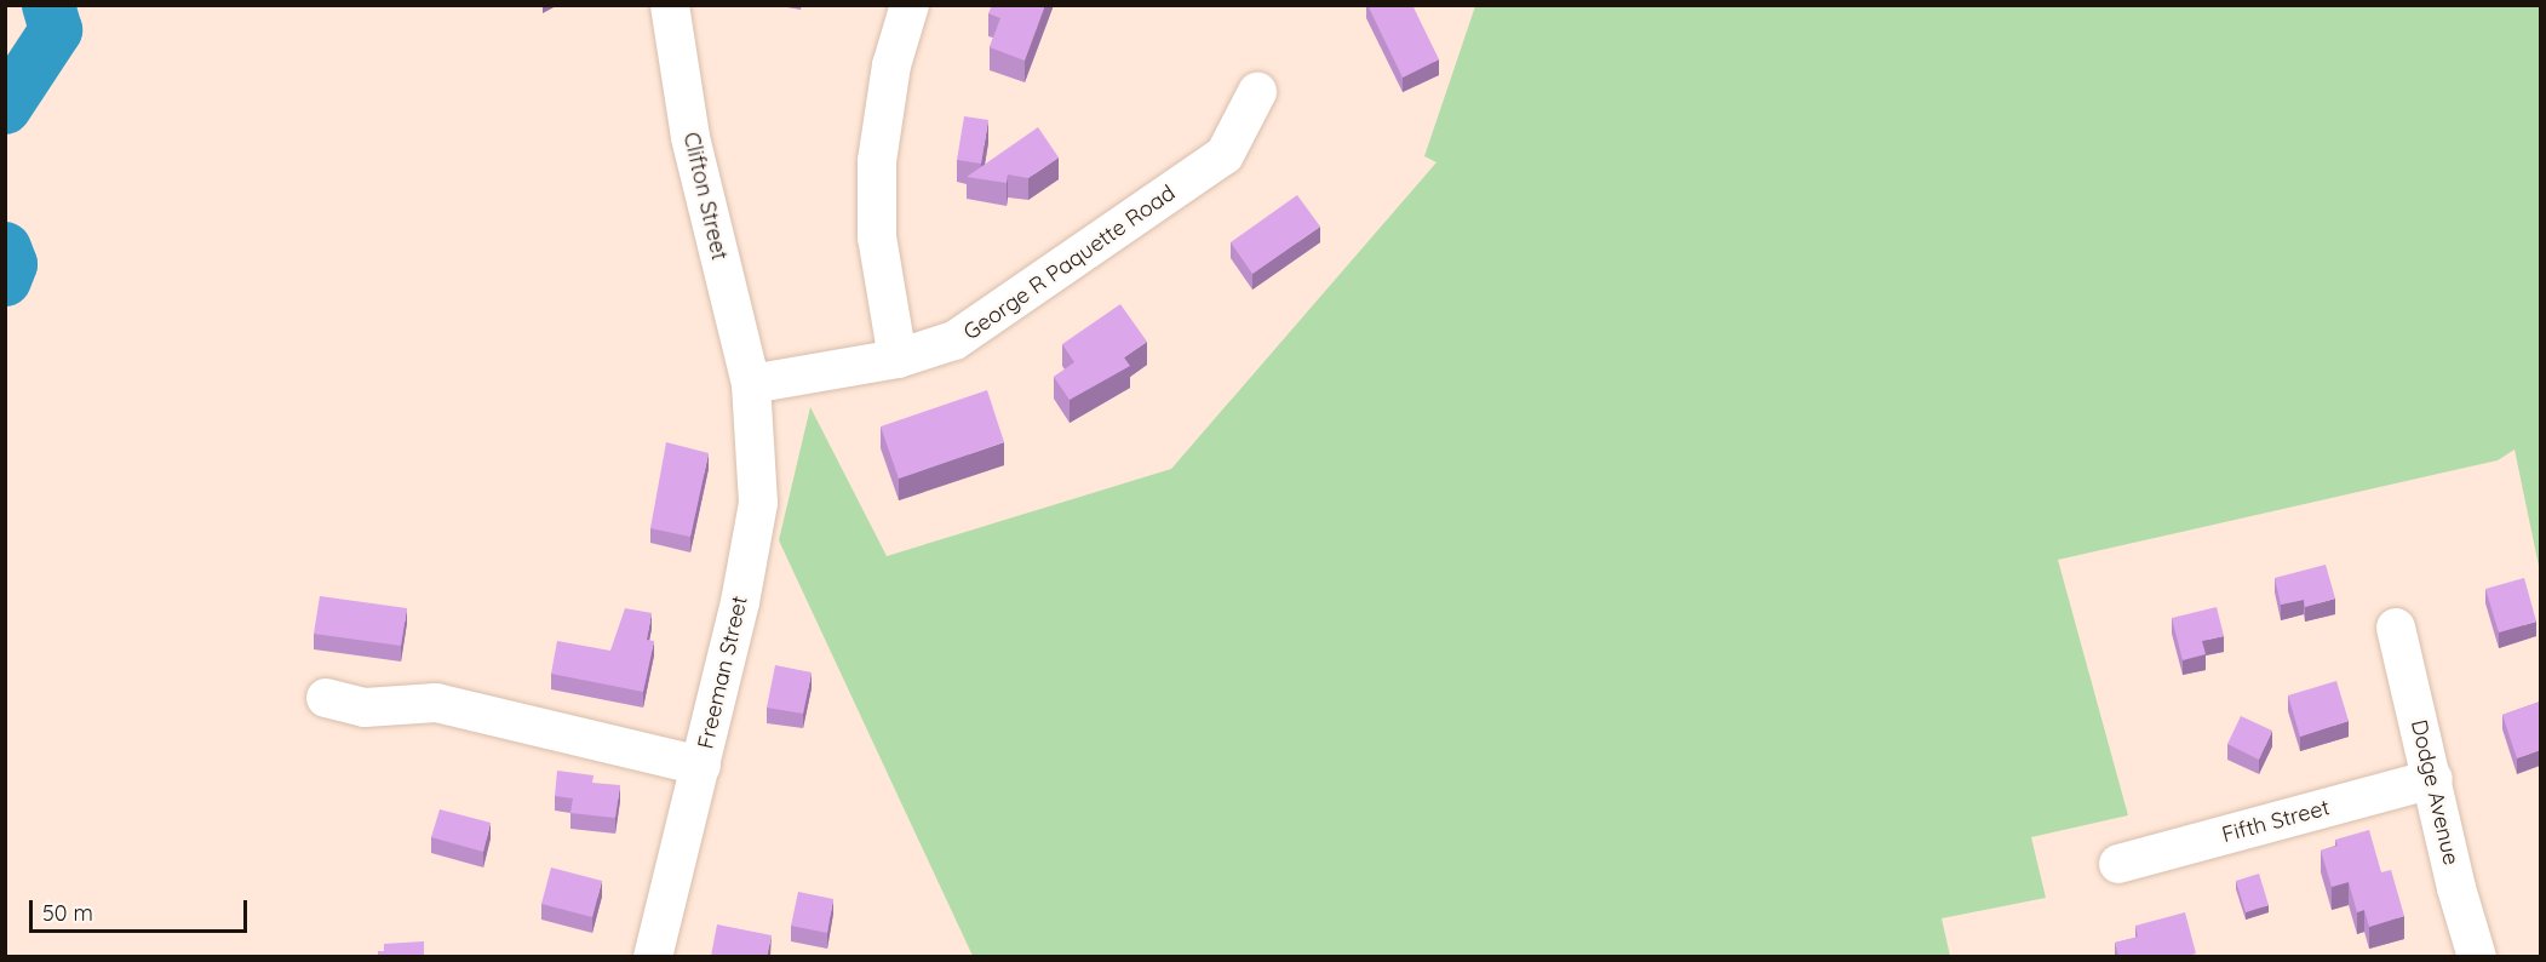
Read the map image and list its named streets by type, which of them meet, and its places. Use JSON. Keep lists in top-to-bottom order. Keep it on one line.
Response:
{"streets":{"street":["Clifton Street","George R Paquette Road","Freeman Street","Dodge Avenue","Fifth Street"]},"crossings":[["Clifton Street","George R Paquette Road"],["Clifton Street","Freeman Street"],["George R Paquette Road","Freeman Street"],["Dodge Avenue","Fifth Street"]],"scale_bar":"50 m"}
